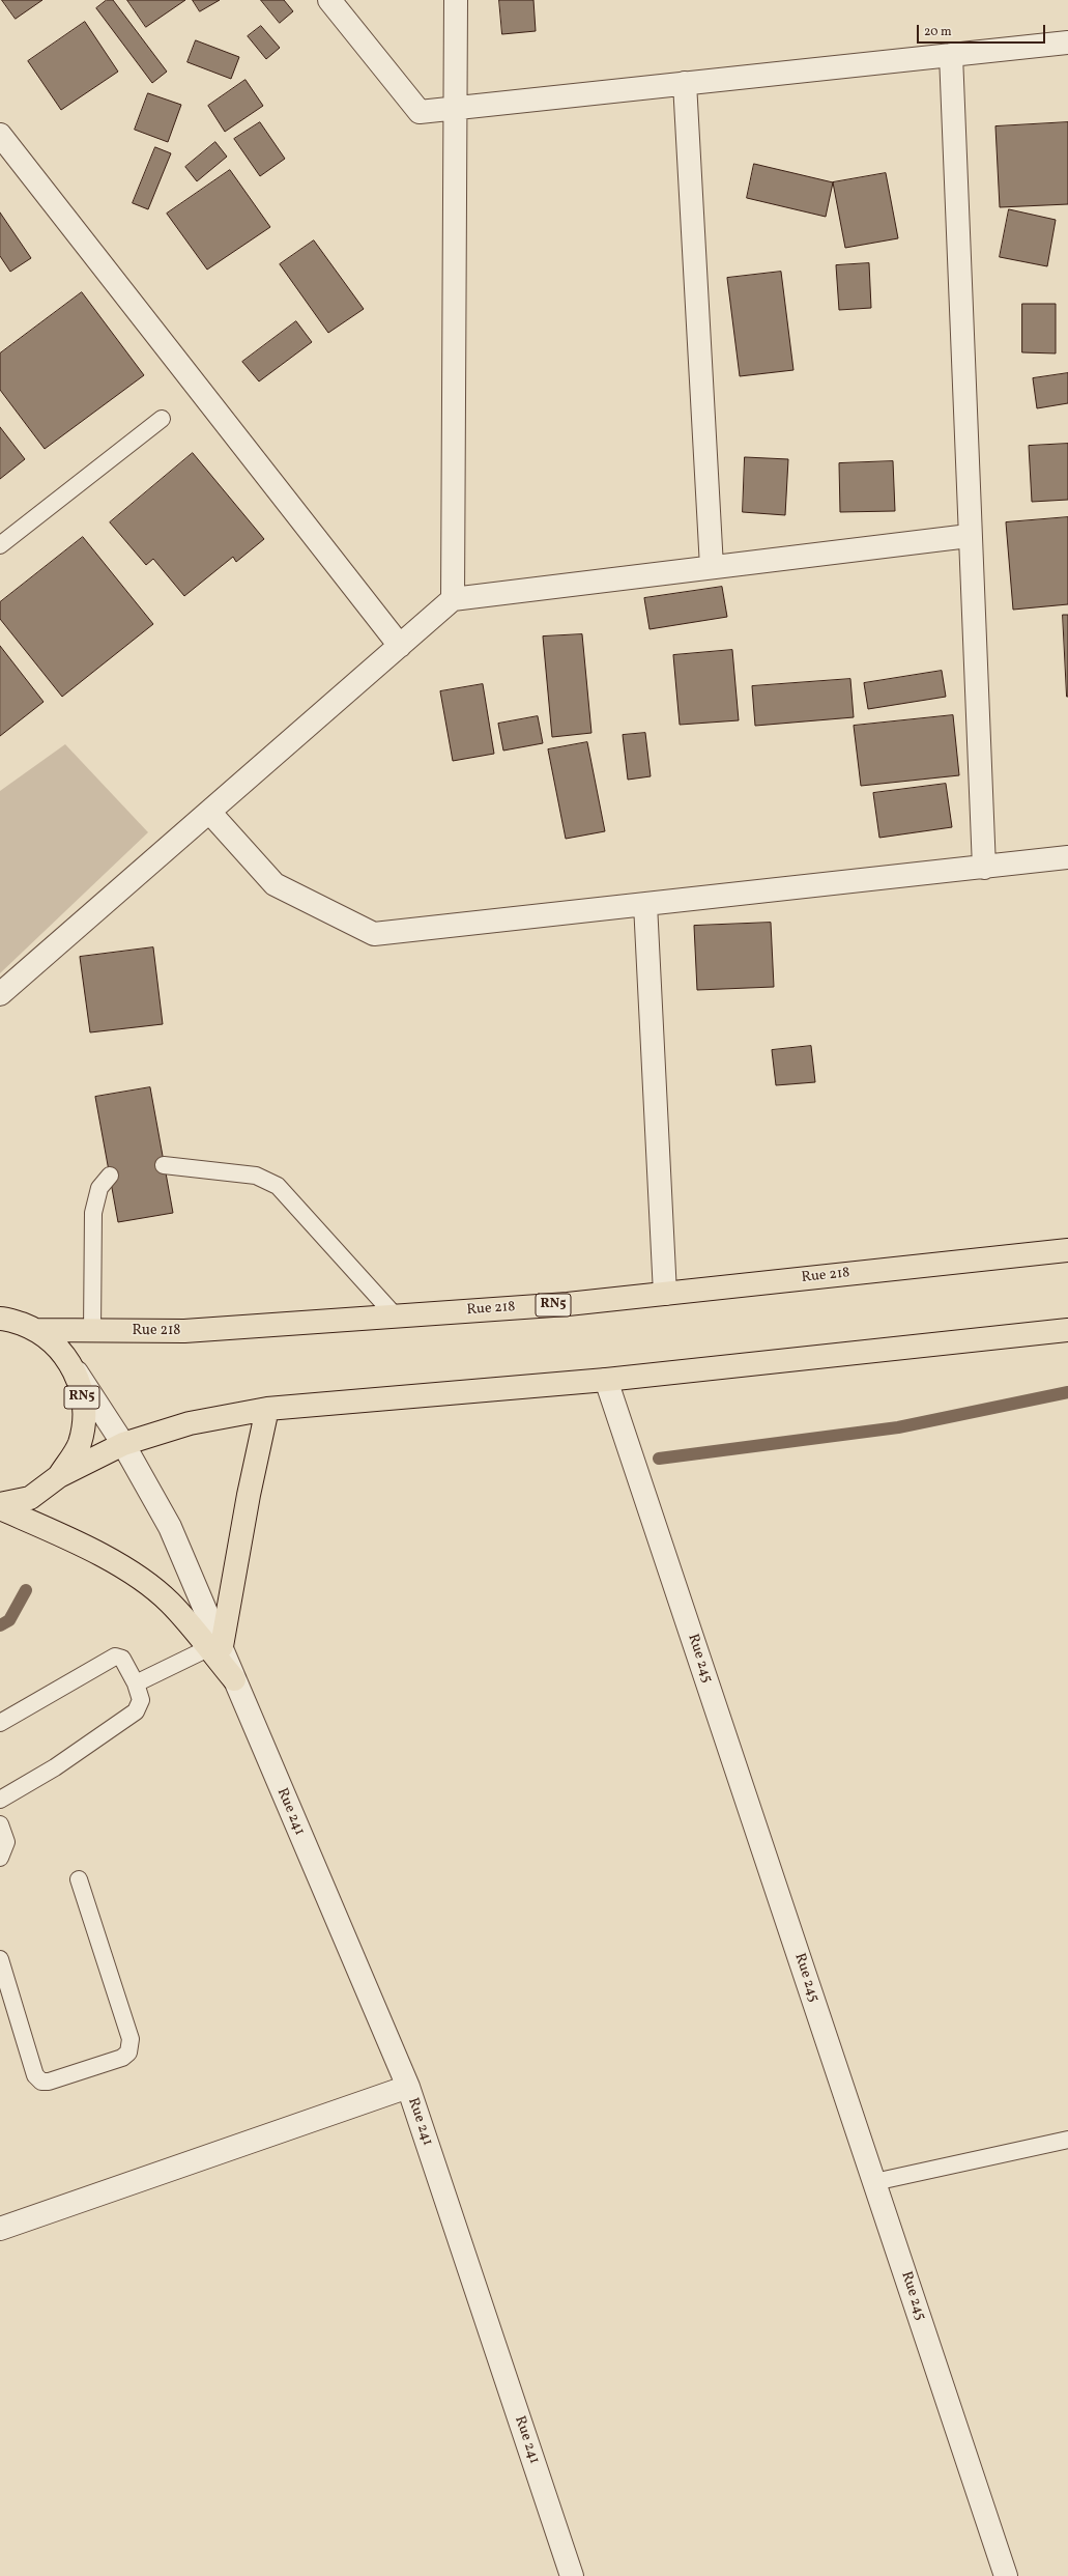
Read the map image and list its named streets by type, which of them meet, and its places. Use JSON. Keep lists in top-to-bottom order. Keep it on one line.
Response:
{"streets":{"highway":["Rue 218","RN5"],"street":["Rue 245","Rue 241"]},"crossings":[["Rue 218","RN5"],["RN5","Rue 245"]],"scale_bar":"20 m"}
